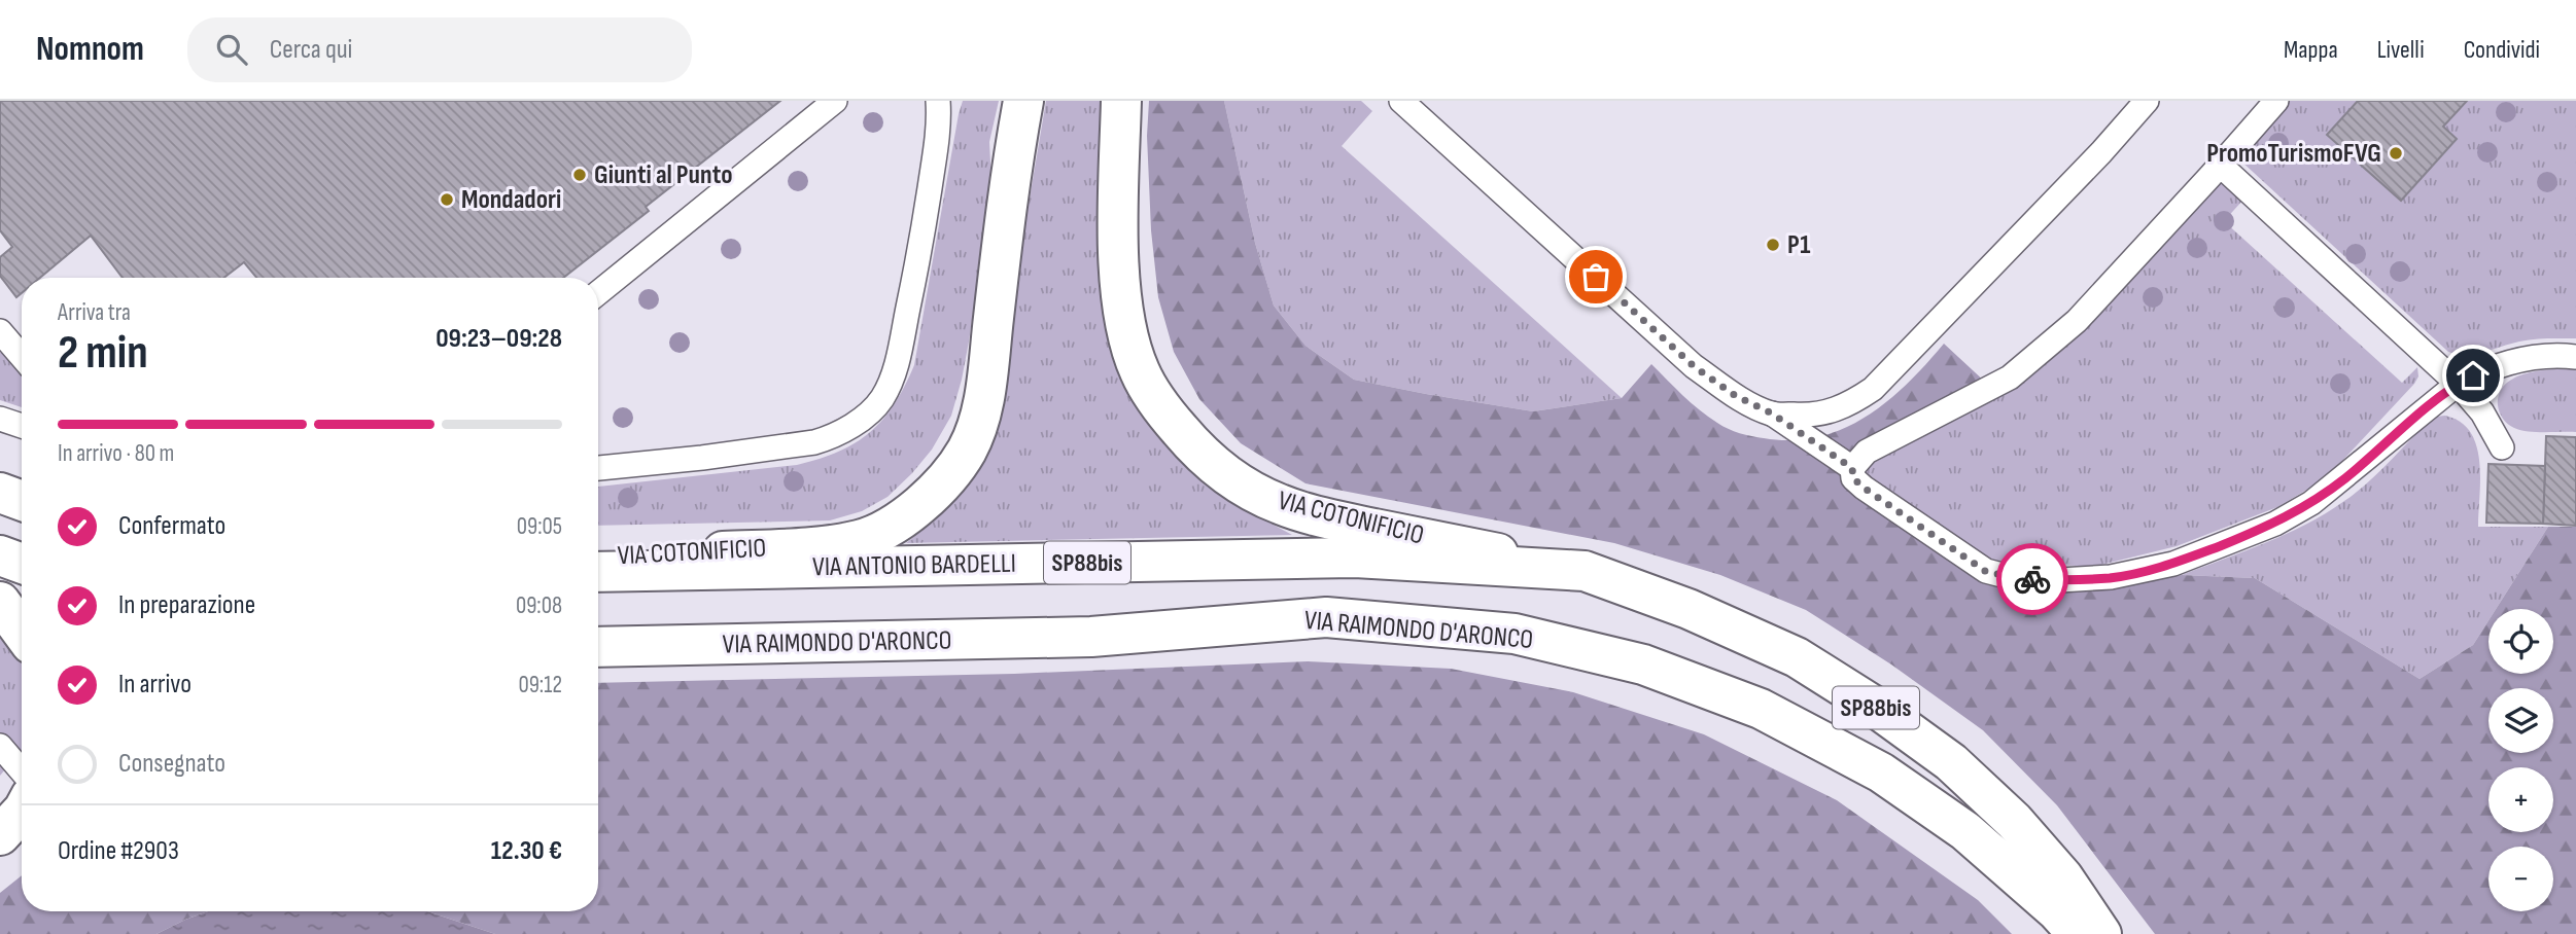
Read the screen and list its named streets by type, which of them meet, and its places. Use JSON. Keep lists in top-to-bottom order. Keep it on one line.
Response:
{"streets":{"main road":["VIA COTONIFICIO","SP88bis","VIA ANTONIO BARDELLI","VIA RAIMONDO D'ARONCO"]},"crossings":[["VIA COTONIFICIO","SP88bis"],["VIA COTONIFICIO","VIA ANTONIO BARDELLI"],["SP88bis","VIA ANTONIO BARDELLI"]],"places":["PromoTurismoFVG","Giunti al Punto","Mondadori","P1"],"page":{"header":"Nomnom","search":"Cerca qui","nav":["Mappa","Livelli","Condividi"],"heading":["2 min","Arriva tra","09:23–09:28"],"panel":["Ordine #2903","12.30 €"],"bar":"In arrivo · 80 m","list":[["Confermato","09:05"],["In preparazione","09:08"],["In arrivo","09:12"],"Consegnato"],"map_buttons":["+","−"]}}
